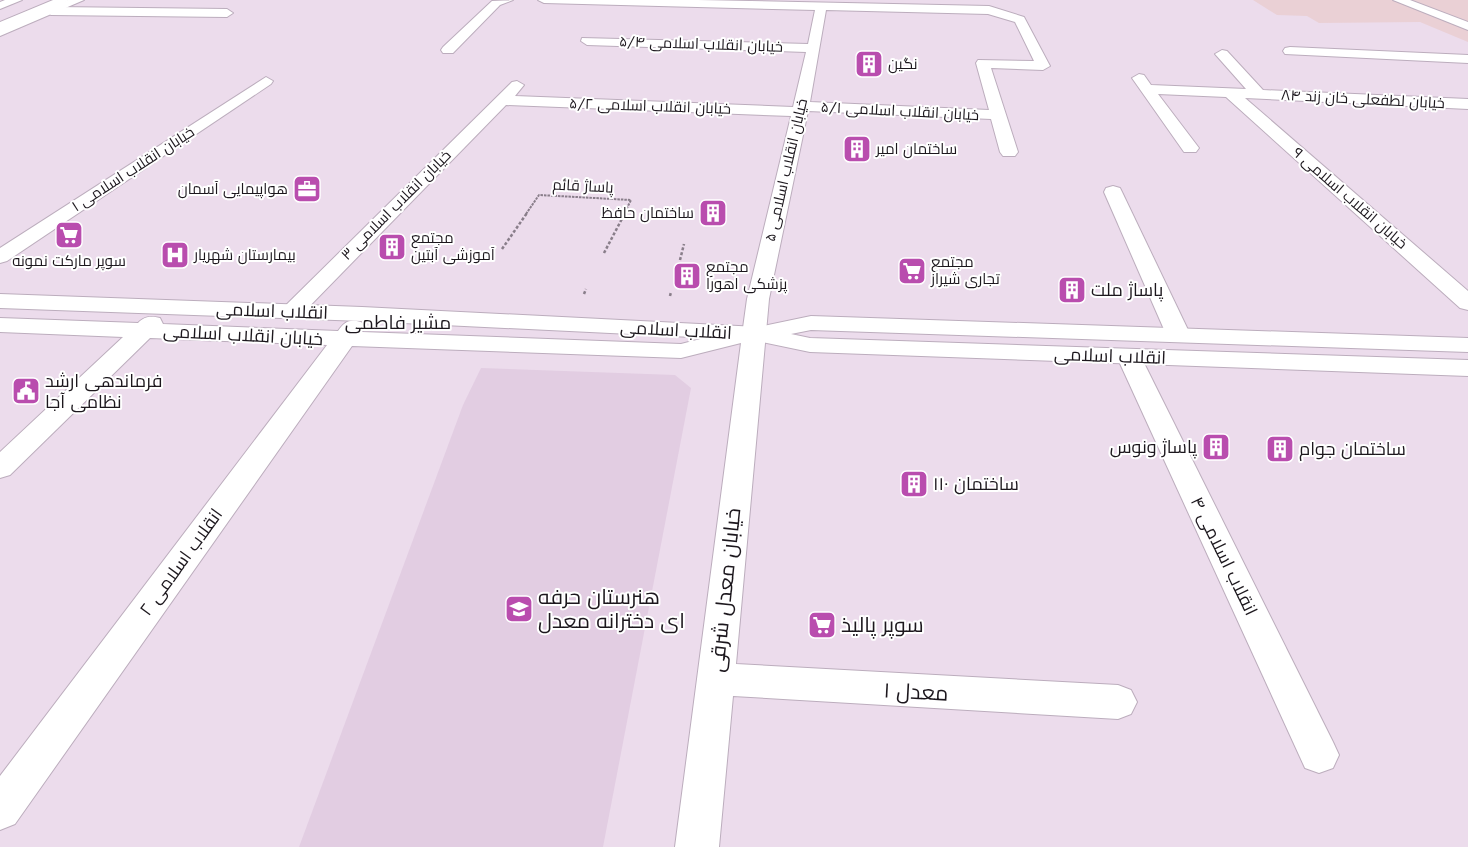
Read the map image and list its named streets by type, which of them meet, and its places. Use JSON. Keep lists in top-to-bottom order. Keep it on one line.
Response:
{"streets":{"street":["خیابان انقلاب اسلامی ۵/۴","خیابان لطفعلی خان زند ۸۴","خیابان انقلاب اسلامی ۵/۲","خیابان انقلاب اسلامی ۵/۱","خیابان انقلاب اسلامی ۱","خیابان انقلاب اسلامی ۵","خیابان انقلاب اسلامی ۹","خیابان انقلاب اسلامی ۳","انقلاب اسلامی","خیابان انقلاب اسلامی","۴ انقلاب اسلامی","۲ انقلاب اسلامی","خیابان معدل شرقی","۱ معدل"],"path":["پاساژ قائم"]},"crossings":[["خیابان انقلاب اسلامی ۵/۴","خیابان انقلاب اسلامی ۵"],["خیابان لطفعلی خان زند ۸۴","خیابان انقلاب اسلامی ۹"],["خیابان انقلاب اسلامی ۵/۲","خیابان انقلاب اسلامی ۵/۱"],["خیابان انقلاب اسلامی ۵/۲","خیابان انقلاب اسلامی ۵"],["خیابان انقلاب اسلامی ۵/۲","خیابان انقلاب اسلامی ۳"],["خیابان انقلاب اسلامی ۵/۱","خیابان انقلاب اسلامی ۵"],["خیابان انقلاب اسلامی ۵","انقلاب اسلامی"],["خیابان انقلاب اسلامی ۵","خیابان انقلاب اسلامی"],["خیابان انقلاب اسلامی ۵","خیابان معدل شرقی"],["خیابان انقلاب اسلامی ۳","انقلاب اسلامی"],["انقلاب اسلامی","خیابان انقلاب اسلامی"],["انقلاب اسلامی","۴ انقلاب اسلامی"],["انقلاب اسلامی","۲ انقلاب اسلامی"],["انقلاب اسلامی","خیابان معدل شرقی"],["خیابان انقلاب اسلامی","۲ انقلاب اسلامی"],["خیابان انقلاب اسلامی","خیابان معدل شرقی"],["خیابان معدل شرقی","۱ معدل"]],"districts":["مشیر فاطمی"],"places":{"building":["نگین","ساختمان امیر","ساختمان حافظ","مجتمع آموزشی آبتین","مجتمع پزشکی اهورا","پاساژ ملت","پاساژ ونوس","ساختمان جوام","ساختمان ۱۱۰"],"office":["هواپیمایی آسمان"],"supermarket":["سوپر مارکت نمونه","مجتمع تجاری شیراز","سوپر پالیذ"],"hospital":["بیمارستان شهریار"],"public building":["فرماندهی ارشد نظامی آجا"],"school or university":["هنرستان حرفه ای دخترانه معدل"]}}
